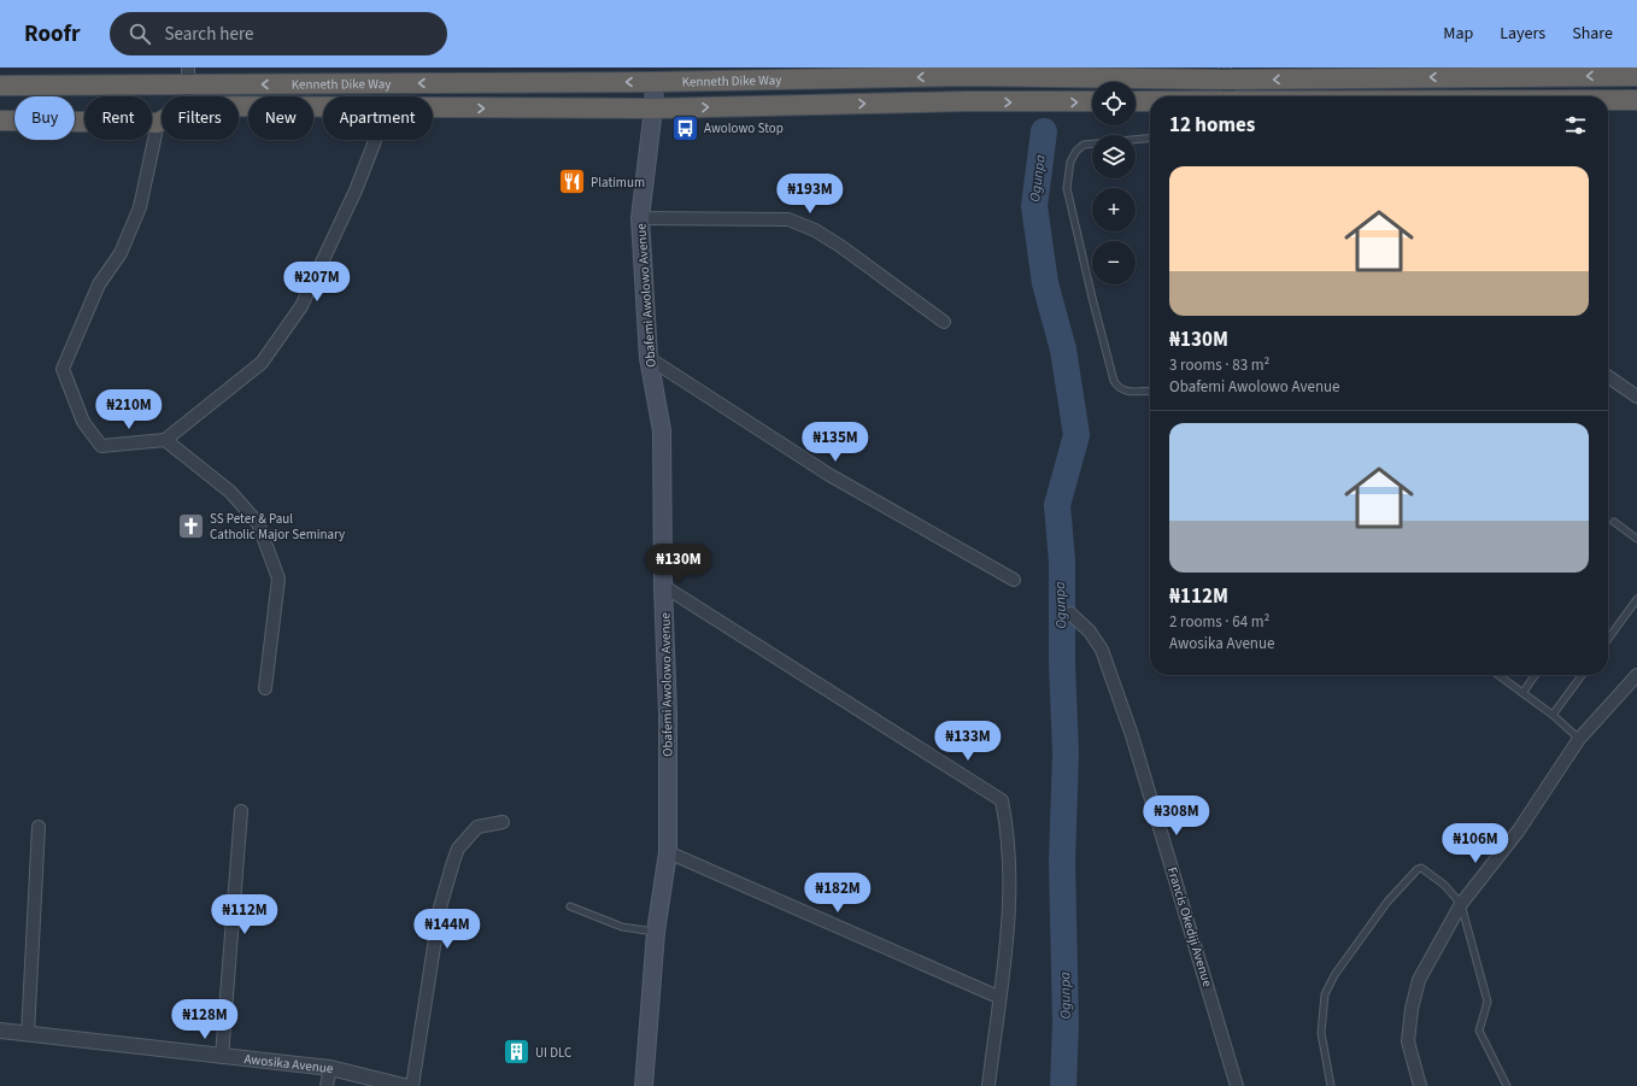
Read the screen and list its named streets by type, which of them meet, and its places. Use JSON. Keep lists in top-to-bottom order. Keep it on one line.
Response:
{"streets":{"highway":["Kenneth Dike Way"],"main road":["Obafemi Awolowo Avenue"],"street":["Francis Okediji Avenue","Awosika Avenue"]},"crossings":[["Kenneth Dike Way","Obafemi Awolowo Avenue"]],"water":["Ogunpa"],"places":{"bus stop":["Awolowo Stop"],"restaurant":["Platimum"],"church":["SS Peter & Paul Catholic Major Seminary"],"building":["UI DLC"]},"page":{"header":"Roofr","search":"Search here","nav":["Map","Layers","Share"],"map_buttons":["+","−"],"chip":["Buy","Rent","Filters","New","Apartment"],"heading":"12 homes","list":[{"name":"₦130M","note":"3 rooms · 83 m² · Obafemi Awolowo Avenue"},{"name":"₦112M","note":"2 rooms · 64 m² · Awosika Avenue"}],"price":["₦193M","₦207M","₦210M","₦135M","₦130M","₦133M","₦308M","₦106M","₦182M","₦112M","₦144M","₦128M"]}}
